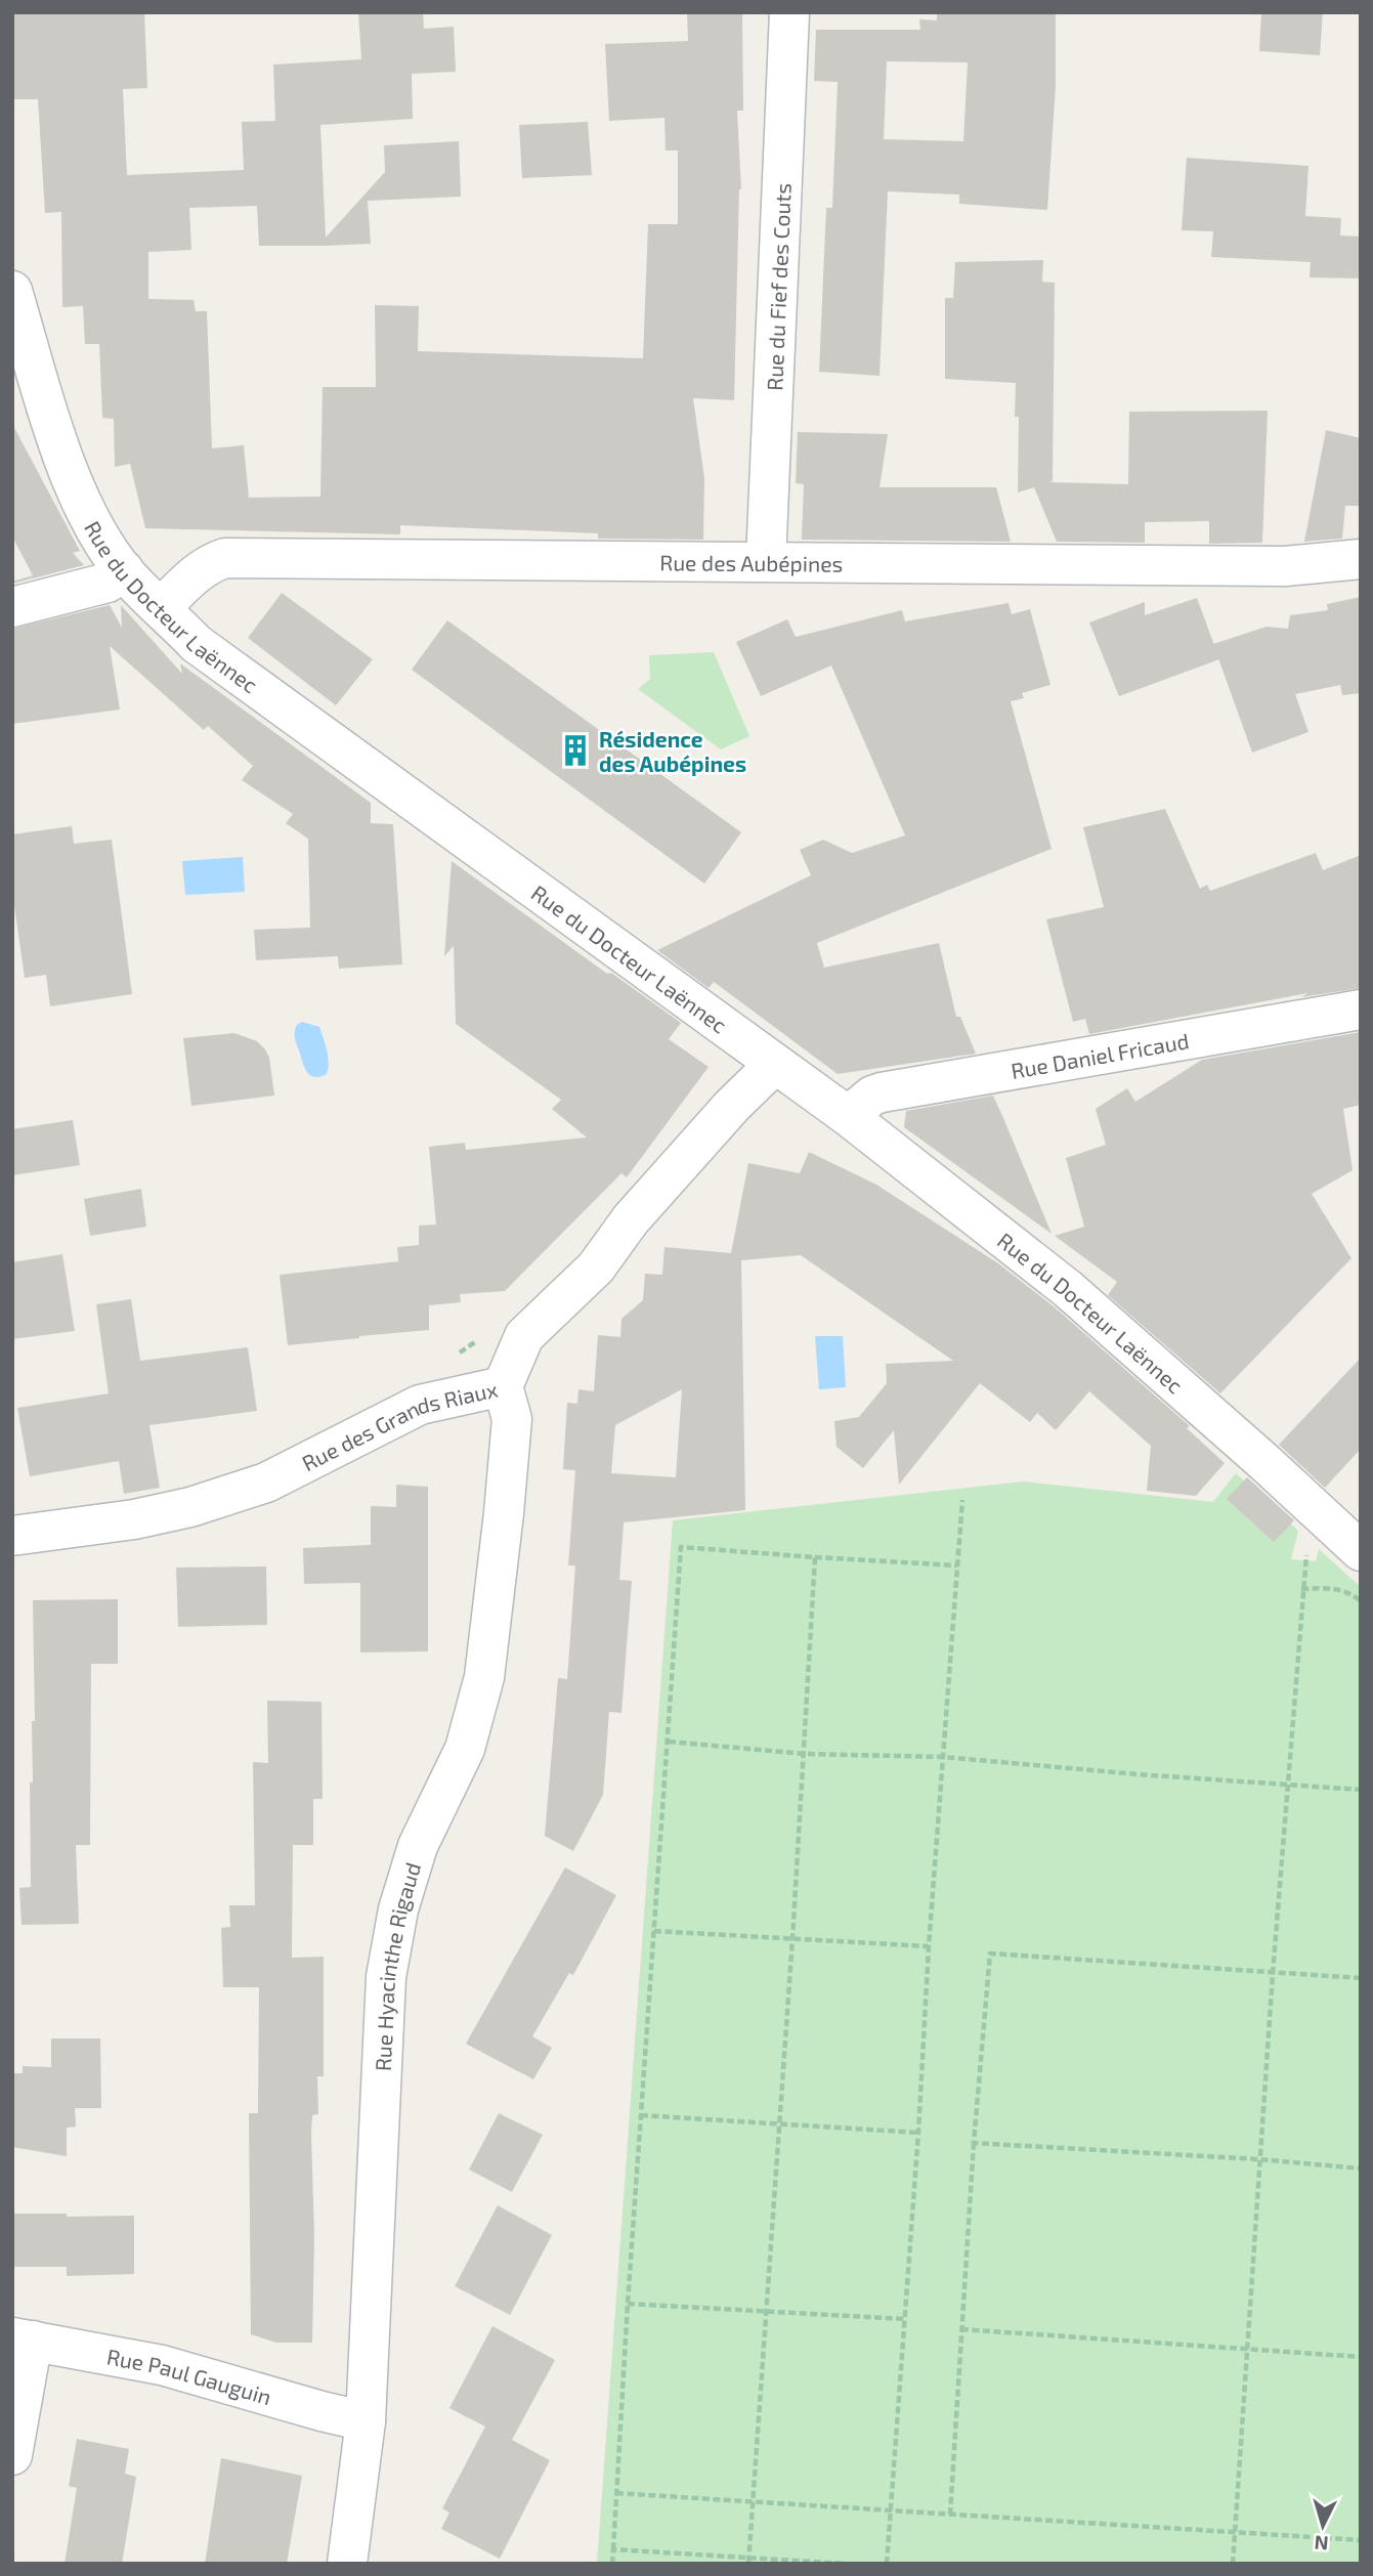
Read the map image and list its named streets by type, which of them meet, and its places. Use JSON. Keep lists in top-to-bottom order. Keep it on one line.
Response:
{"streets":{"street":["Rue du Fief des Couts","Rue des Aubépines","Rue du Docteur Laënnec","Rue Daniel Fricaud","Rue des Grands Riaux","Rue Hyacinthe Rigaud","Rue Paul Gauguin"]},"crossings":[["Rue du Fief des Couts","Rue des Aubépines"],["Rue des Aubépines","Rue du Docteur Laënnec"],["Rue du Docteur Laënnec","Rue Daniel Fricaud"],["Rue du Docteur Laënnec","Rue des Grands Riaux"],["Rue des Grands Riaux","Rue Hyacinthe Rigaud"],["Rue Hyacinthe Rigaud","Rue Paul Gauguin"]],"places":{"building":["Résidence des Aubépines"]},"north":"bottom"}
